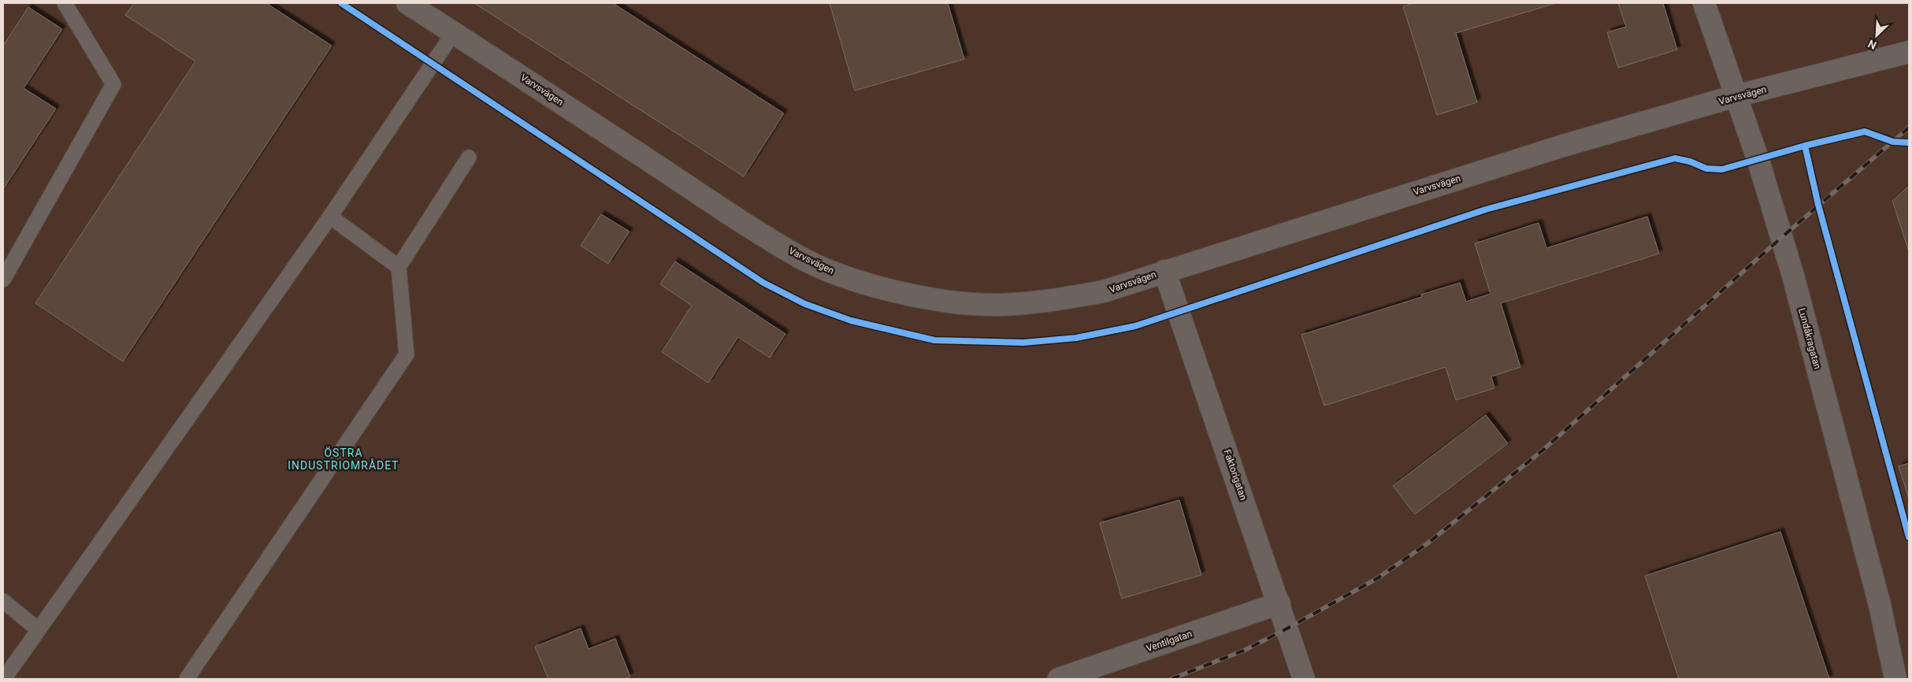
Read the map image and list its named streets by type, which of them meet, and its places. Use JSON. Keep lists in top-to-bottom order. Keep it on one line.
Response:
{"streets":{"street":["Varvsvägen","Lundåkragatan","Faktorigatan","Ventilgatan"]},"crossings":[["Varvsvägen","Lundåkragatan"],["Varvsvägen","Faktorigatan"],["Faktorigatan","Ventilgatan"]],"districts":["ÖSTRA INDUSTRIOMRÅDET"],"north":"bottom left"}
